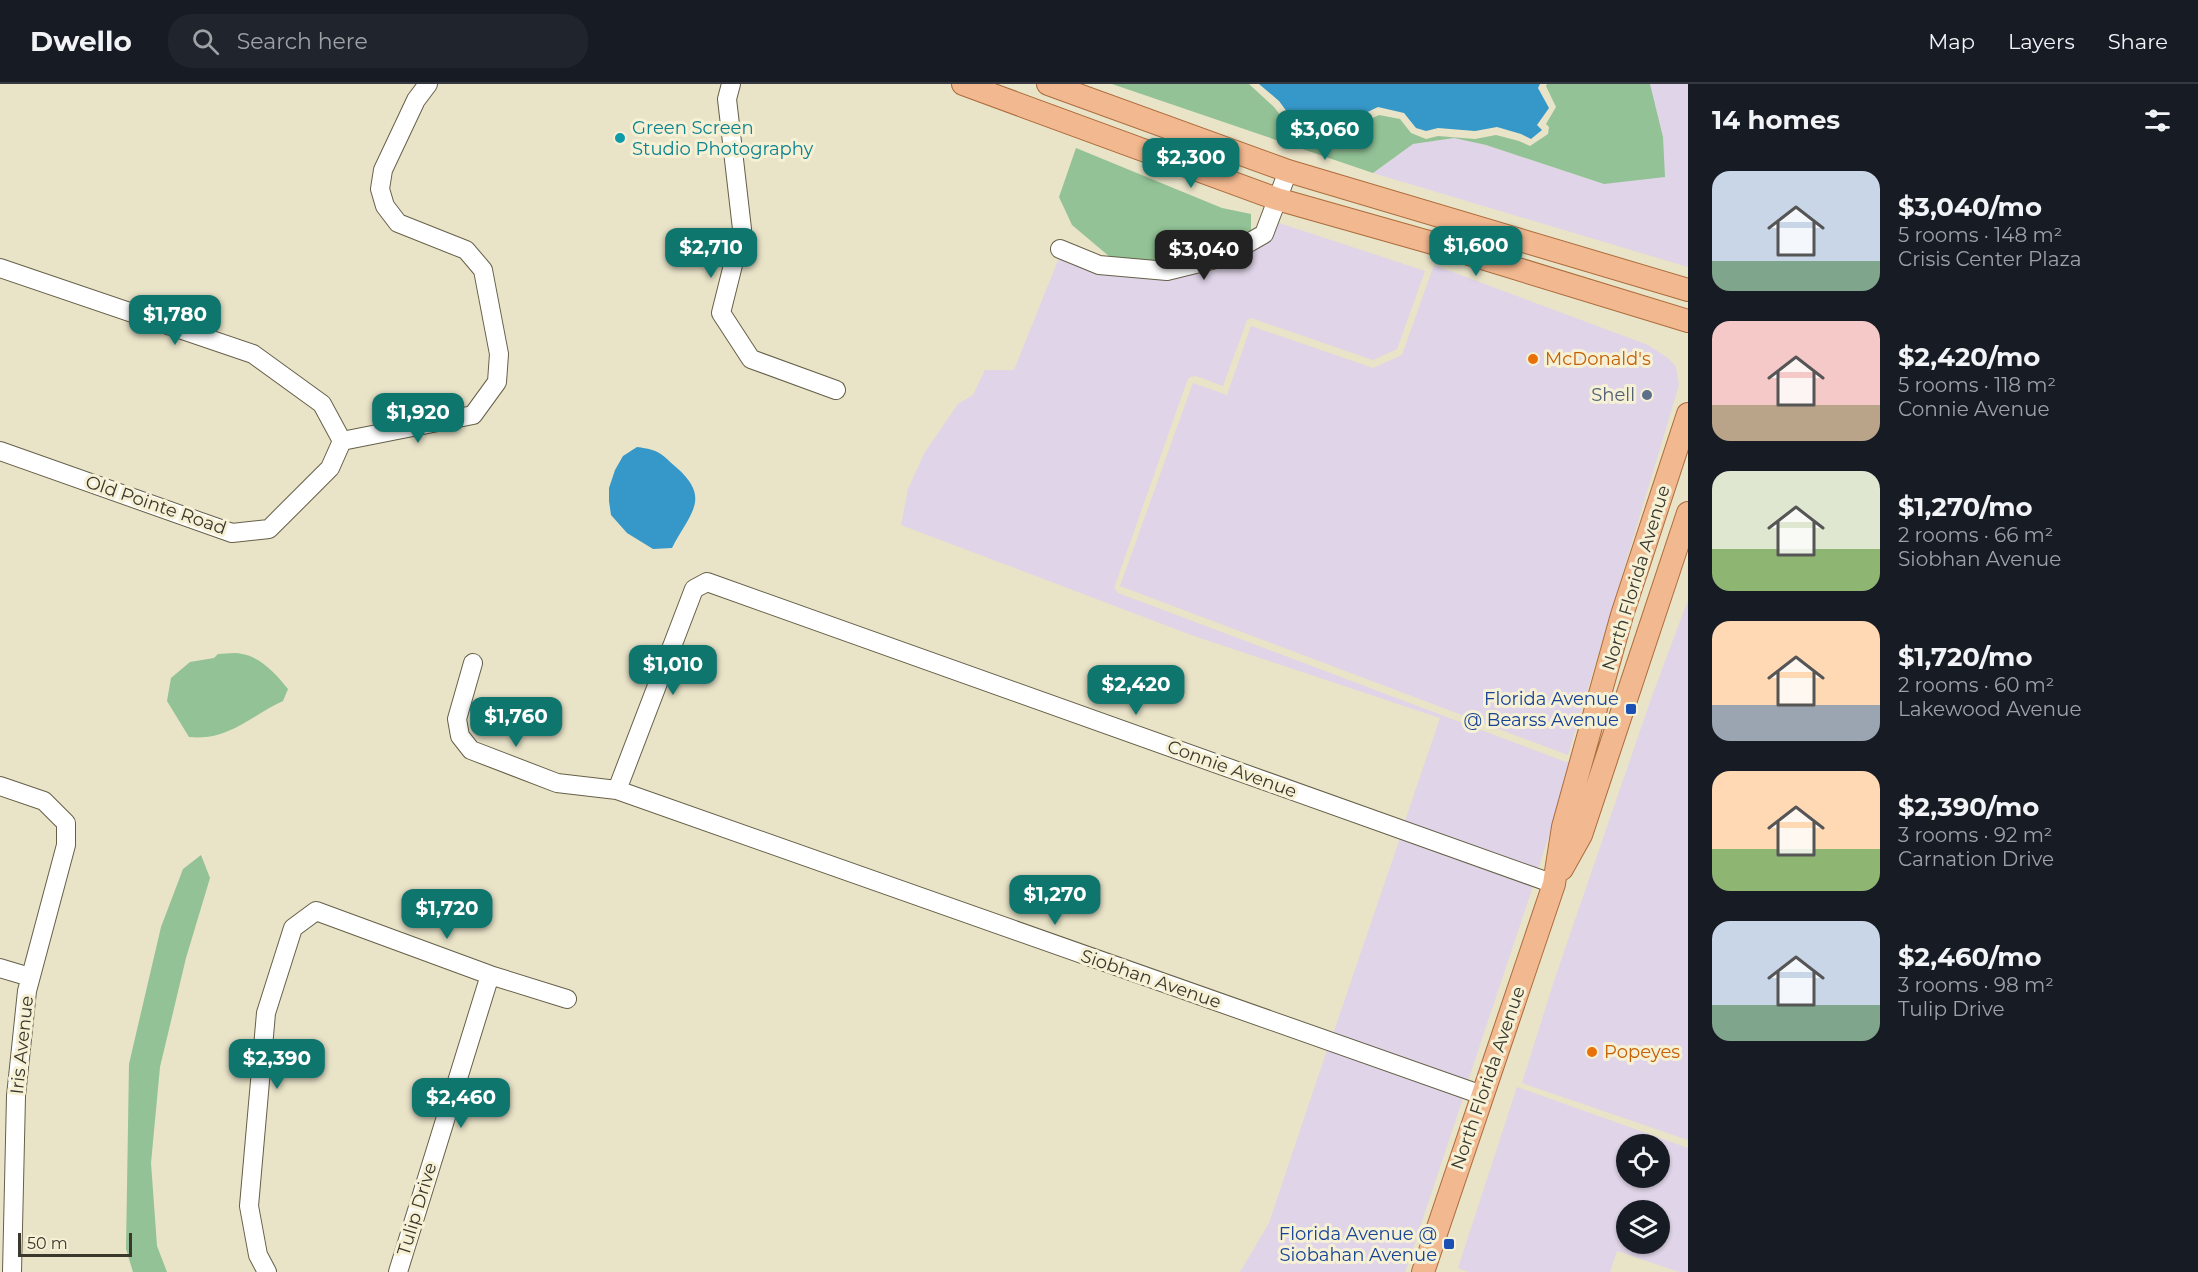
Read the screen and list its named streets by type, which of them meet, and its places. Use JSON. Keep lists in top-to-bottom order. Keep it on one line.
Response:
{"streets":{"main road":["North Florida Avenue"],"street":["Old Pointe Road","Connie Avenue","Siobhan Avenue","Iris Avenue","Tulip Drive"]},"crossings":[["North Florida Avenue","Connie Avenue"],["North Florida Avenue","Siobhan Avenue"],["Connie Avenue","Siobhan Avenue"]],"places":{"other":["Green Screen Studio Photography","McDonald's","Shell","Popeyes"],"transit":["Florida Avenue @ Bearss Avenue","Florida Avenue @ Siobahan Avenue"]},"scale_bar":"50 m","page":{"header":"Dwello","search":"Search here","nav":["Map","Layers","Share"],"heading":"14 homes","price":["$3,060","$2,300","$1,600","$2,710","$3,040","$1,780","$1,920","$1,010","$2,420","$1,760","$1,270","$1,720","$2,390","$2,460"],"list":[{"name":"$3,040/mo","note":"5 rooms · 148 m² · Crisis Center Plaza"},{"name":"$2,420/mo","note":"5 rooms · 118 m² · Connie Avenue"},{"name":"$1,270/mo","note":"2 rooms · 66 m² · Siobhan Avenue"},{"name":"$1,720/mo","note":"2 rooms · 60 m² · Lakewood Avenue"},{"name":"$2,390/mo","note":"3 rooms · 92 m² · Carnation Drive"},{"name":"$2,460/mo","note":"3 rooms · 98 m² · Tulip Drive"}],"scale":"50 m"}}
